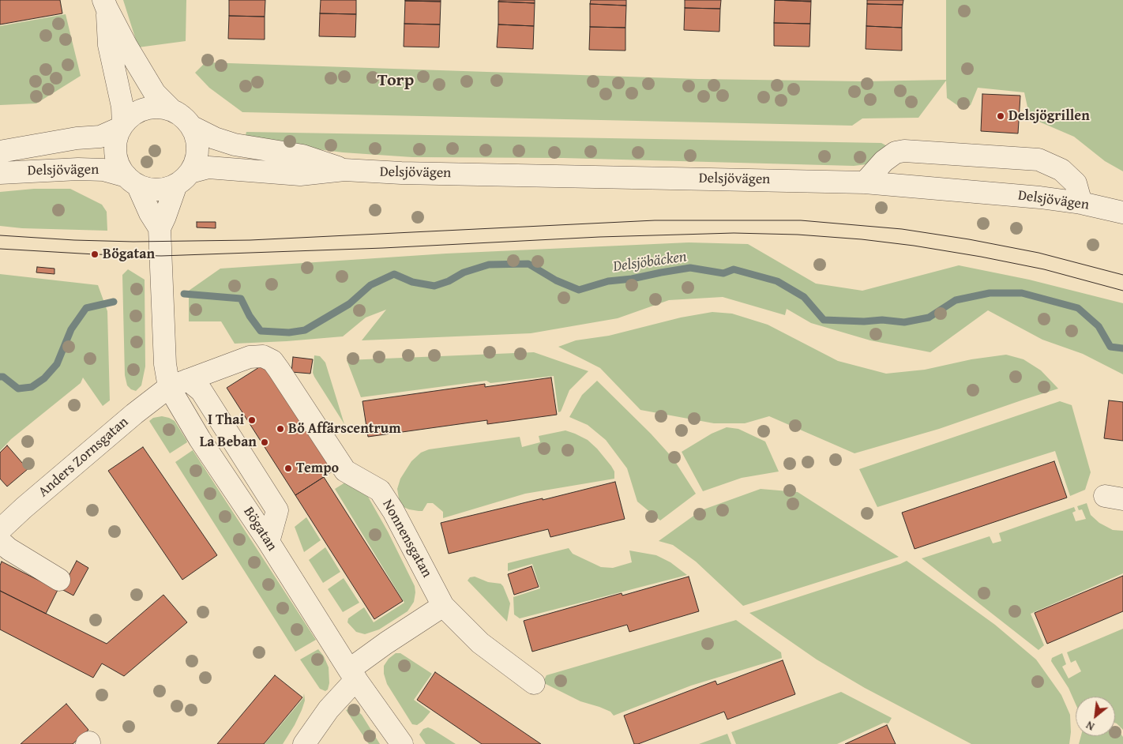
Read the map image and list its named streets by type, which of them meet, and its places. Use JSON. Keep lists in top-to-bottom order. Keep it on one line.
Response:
{"streets":{"street":["Delsjövägen","Anders Zornsgatan","Bögatan","Nonnensgatan"]},"crossings":[["Delsjövägen","Bögatan"],["Anders Zornsgatan","Bögatan"],["Anders Zornsgatan","Nonnensgatan"],["Bögatan","Nonnensgatan"]],"districts":["Torp"],"water":["Delsjöbäcken"],"places":["Delsjögrillen","Bögatan","I Thai","Bö Affärscentrum","La Beban","Tempo"],"north":"bottom left"}
